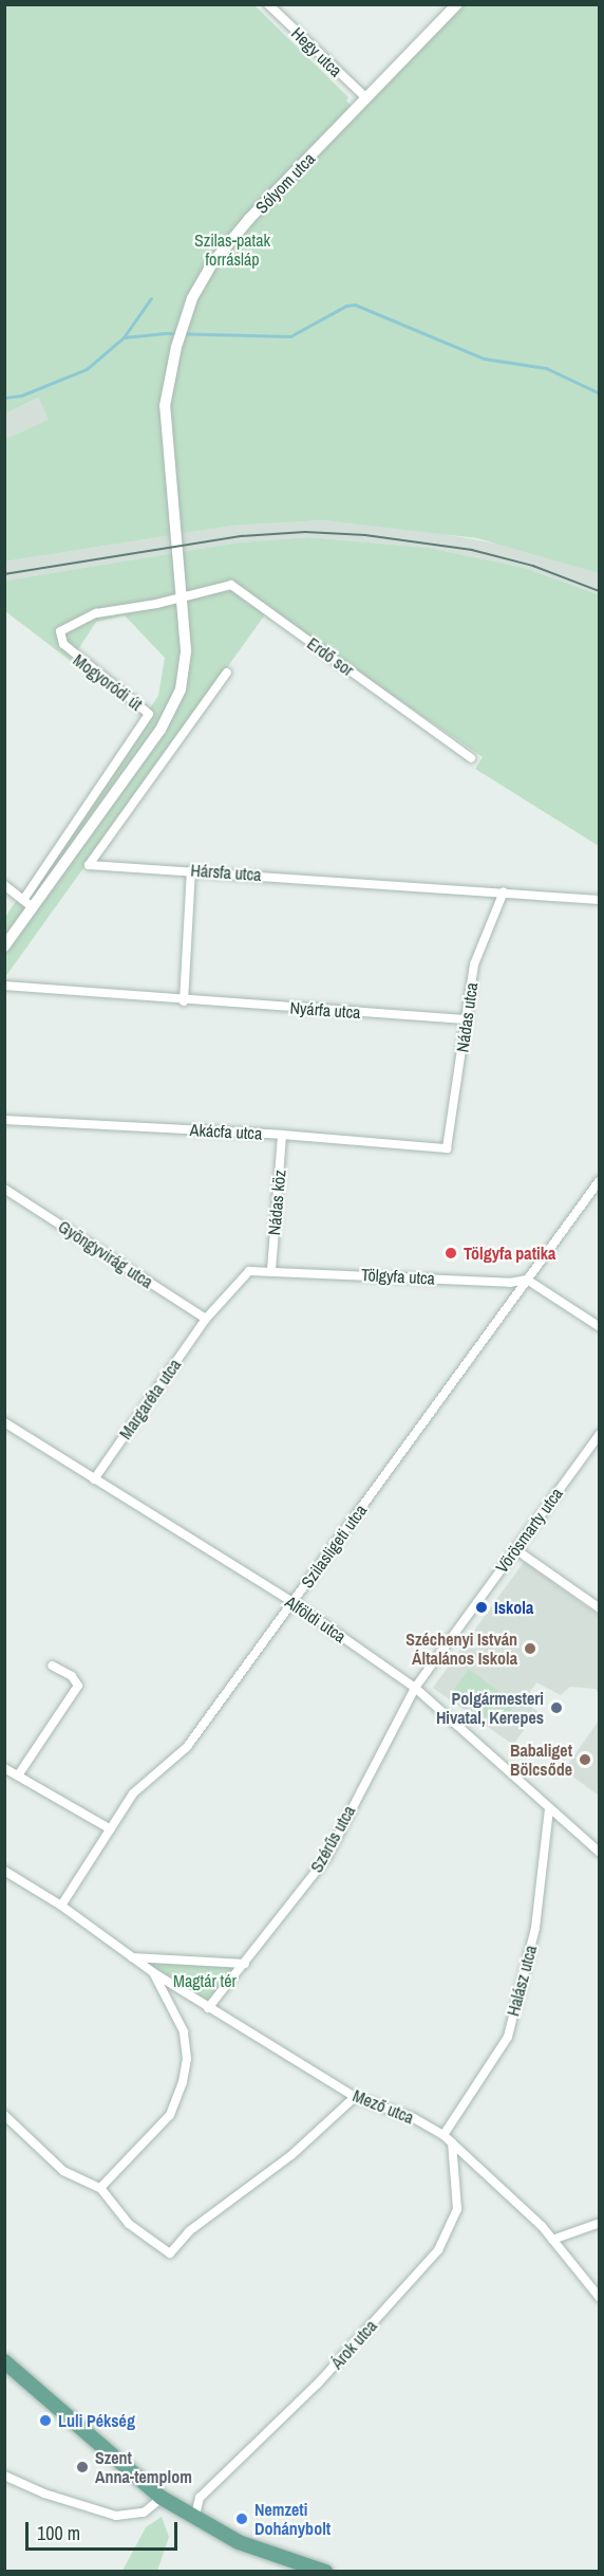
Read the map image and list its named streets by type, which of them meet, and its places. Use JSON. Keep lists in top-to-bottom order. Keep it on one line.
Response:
{"streets":{"street":["Hegy utca","Sólyom utca","Erdő sor","Mogyoródi út","Hársfa utca","Nyárfa utca","Nádas utca","Akácfa utca","Nádas köz","Gyöngyvirág utca","Tölgyfa utca","Margaréta utca","Vörösmarty utca","Szilasligeti utca","Alföldi utca","Szérűs utca","Halász utca","Mező utca","Árok utca"]},"crossings":[["Hegy utca","Sólyom utca"],["Sólyom utca","Mogyoródi út"],["Erdő sor","Mogyoródi út"],["Hársfa utca","Nádas utca"],["Nyárfa utca","Nádas utca"],["Nádas utca","Akácfa utca"],["Akácfa utca","Nádas köz"],["Nádas köz","Tölgyfa utca"],["Gyöngyvirág utca","Tölgyfa utca"],["Gyöngyvirág utca","Margaréta utca"],["Tölgyfa utca","Margaréta utca"],["Tölgyfa utca","Szilasligeti utca"],["Margaréta utca","Alföldi utca"],["Vörösmarty utca","Alföldi utca"],["Vörösmarty utca","Szérűs utca"],["Szilasligeti utca","Alföldi utca"],["Szilasligeti utca","Mező utca"],["Alföldi utca","Szérűs utca"],["Alföldi utca","Halász utca"],["Szérűs utca","Mező utca"],["Halász utca","Mező utca"],["Mező utca","Árok utca"]],"parks":["Szilas-patak forrásláp","Magtár tér"],"places":["Tölgyfa patika","Iskola","Széchenyi István Általános Iskola","Polgármesteri Hivatal, Kerepes","Babaliget Bölcsőde","Luli Pékség","Szent Anna-templom","Nemzeti Dohánybolt"],"scale_bar":"100 m"}
